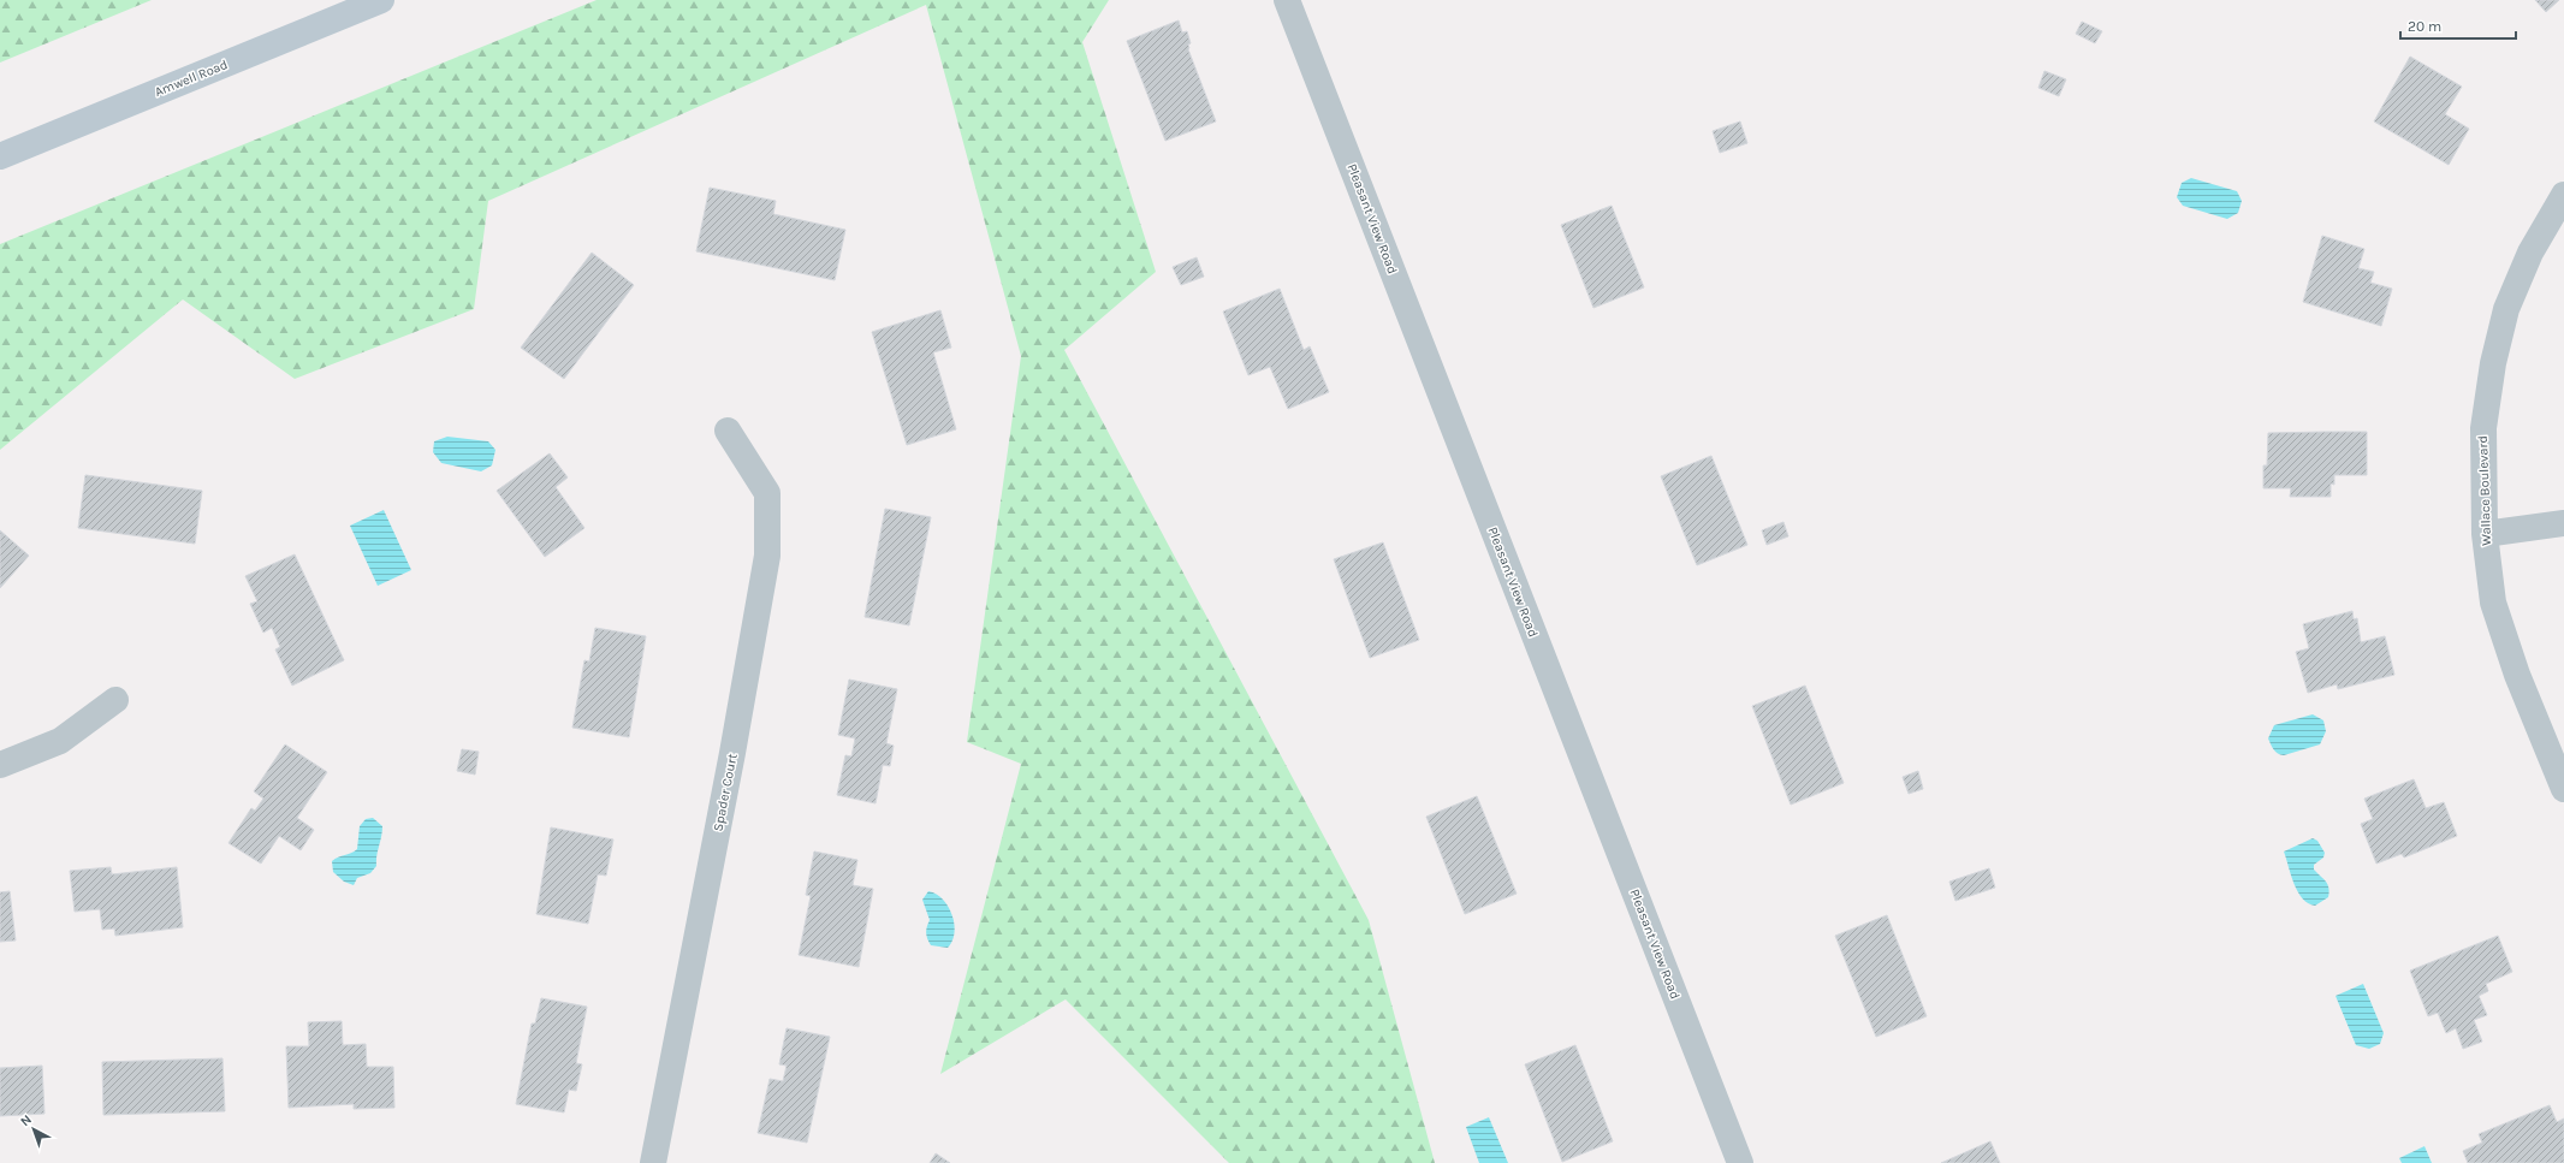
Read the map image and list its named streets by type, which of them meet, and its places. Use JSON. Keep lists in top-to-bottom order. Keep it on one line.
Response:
{"streets":{"main road":["Amwell Road"],"street":["Pleasant View Road","Wallace Boulevard","Spader Court"]},"scale_bar":"20 m","north":"top left"}
